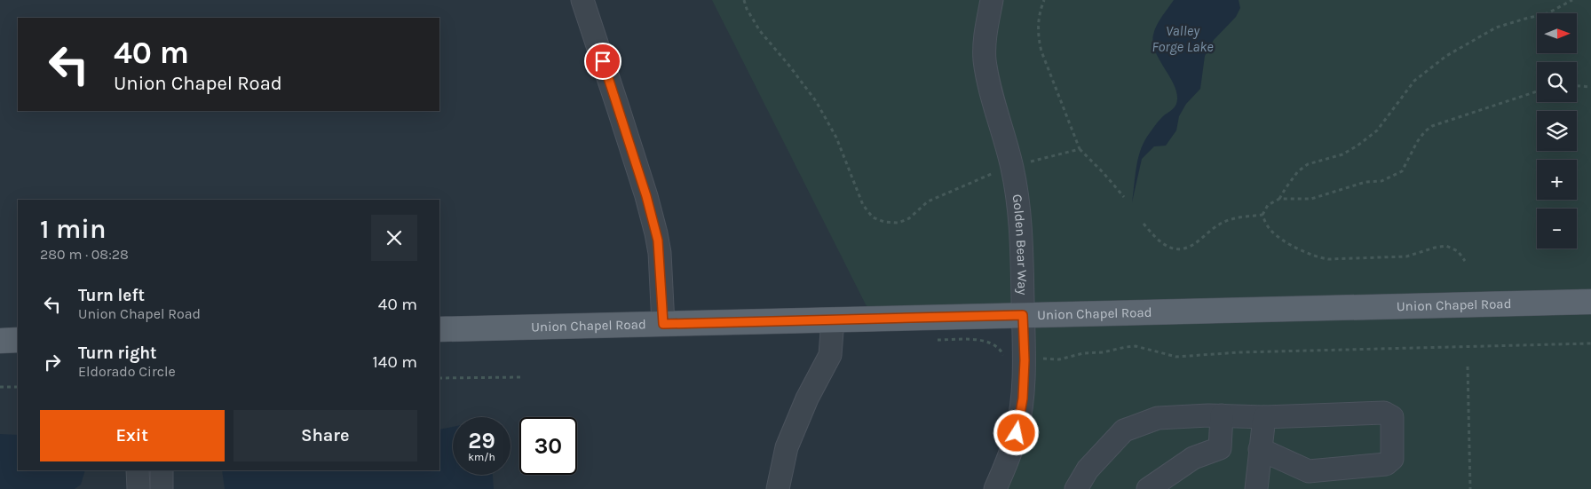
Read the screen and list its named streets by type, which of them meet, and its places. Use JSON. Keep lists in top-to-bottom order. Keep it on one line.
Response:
{"streets":{"main road":["Union Chapel Road"],"street":["Golden Bear Way"]},"crossings":[["Golden Bear Way","Union Chapel Road"]],"water":["Valley Forge Lake"],"north":"right","page":{"map_buttons":["+","−"],"turn":["40 m","Union Chapel Road"],"heading":["1 min","280 m · 08:28"],"list":[{"name":"Turn left","note":"Union Chapel Road","value":"40 m"},{"name":"Turn right","note":"Eldorado Circle","value":"140 m"}],"buttons":["Exit","Share"],"speed":"29 km/h","limit":"30"}}
